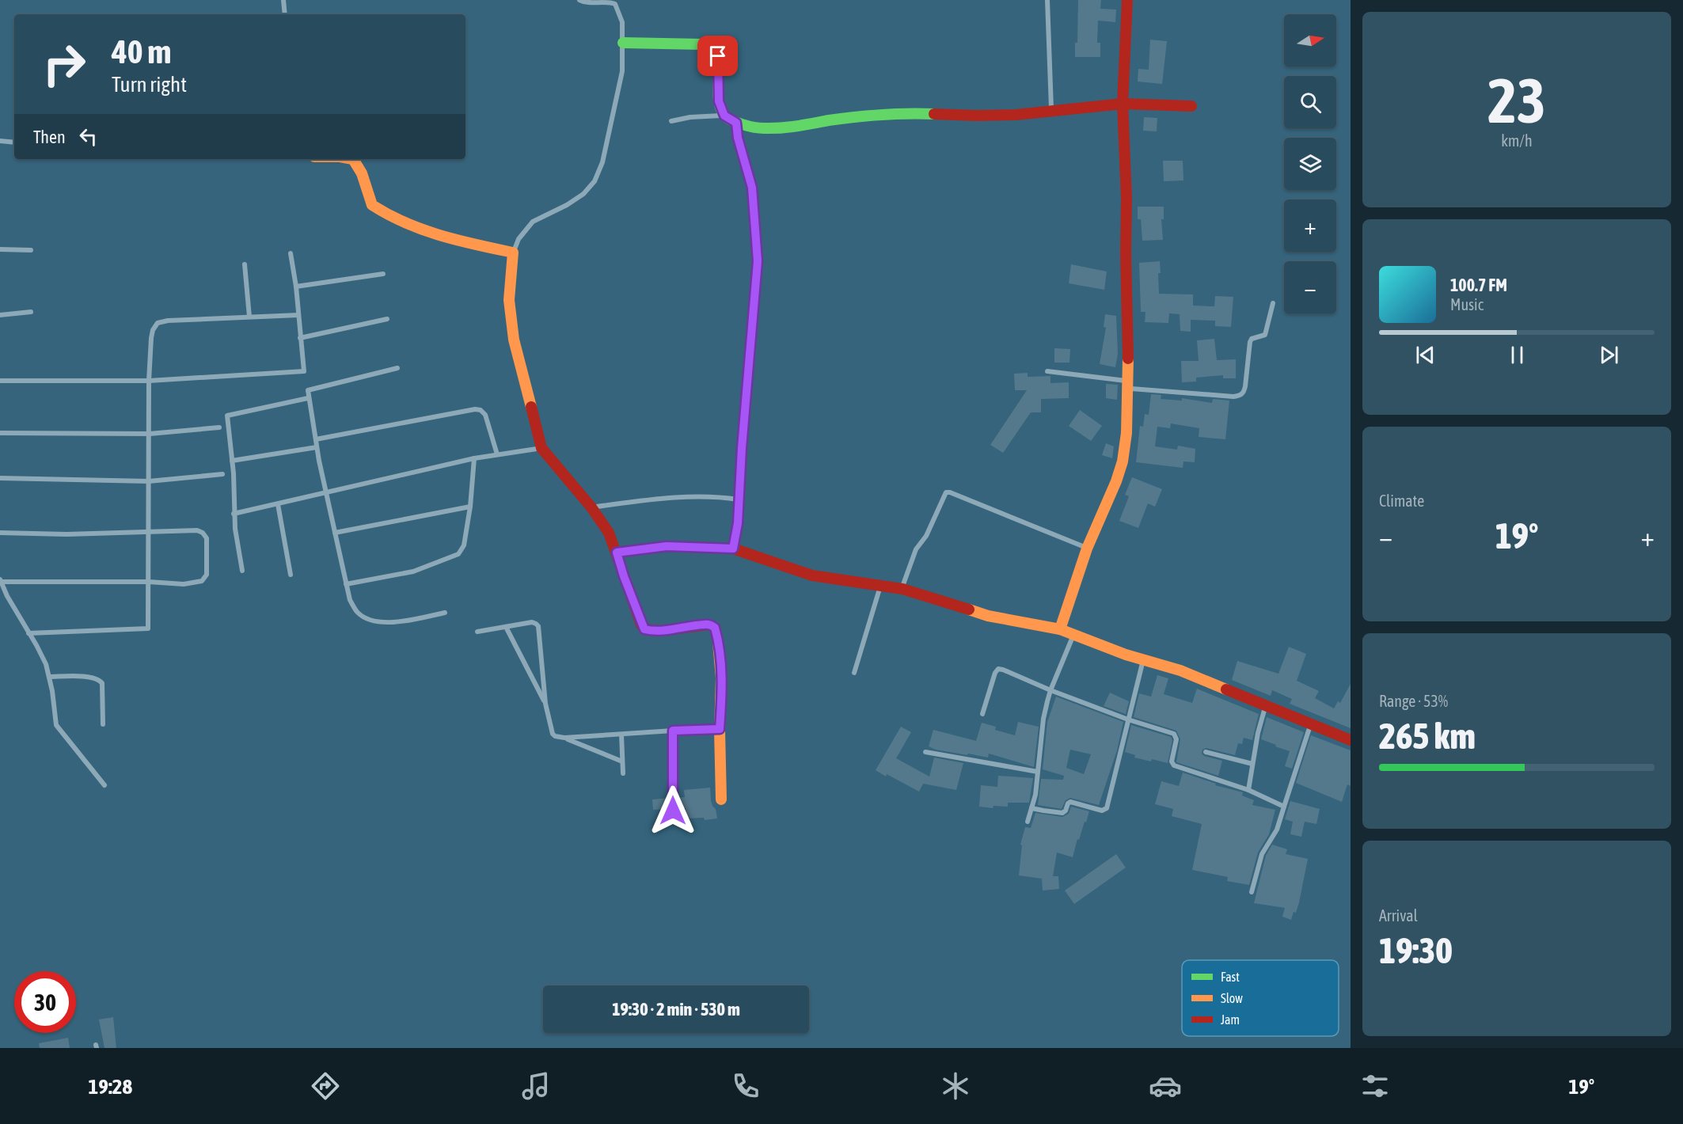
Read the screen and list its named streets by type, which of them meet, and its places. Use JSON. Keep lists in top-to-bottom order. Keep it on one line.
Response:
{"legend":["Fast","Slow","Jam"],"north":"right","page":{"tile":[["23","km/h"],"Climate",["Range · 53%","265 km"],["Arrival","19:30"]],"map_buttons":["+","−"],"turn":["40 m","Turn right"],"then":"Then","song":["100.7 FM","Music"],"heat":["−","19°","+"],"limit":"30","trip":"19:30 · 2 min · 530 m","tabs":["19:28","19°"]}}
